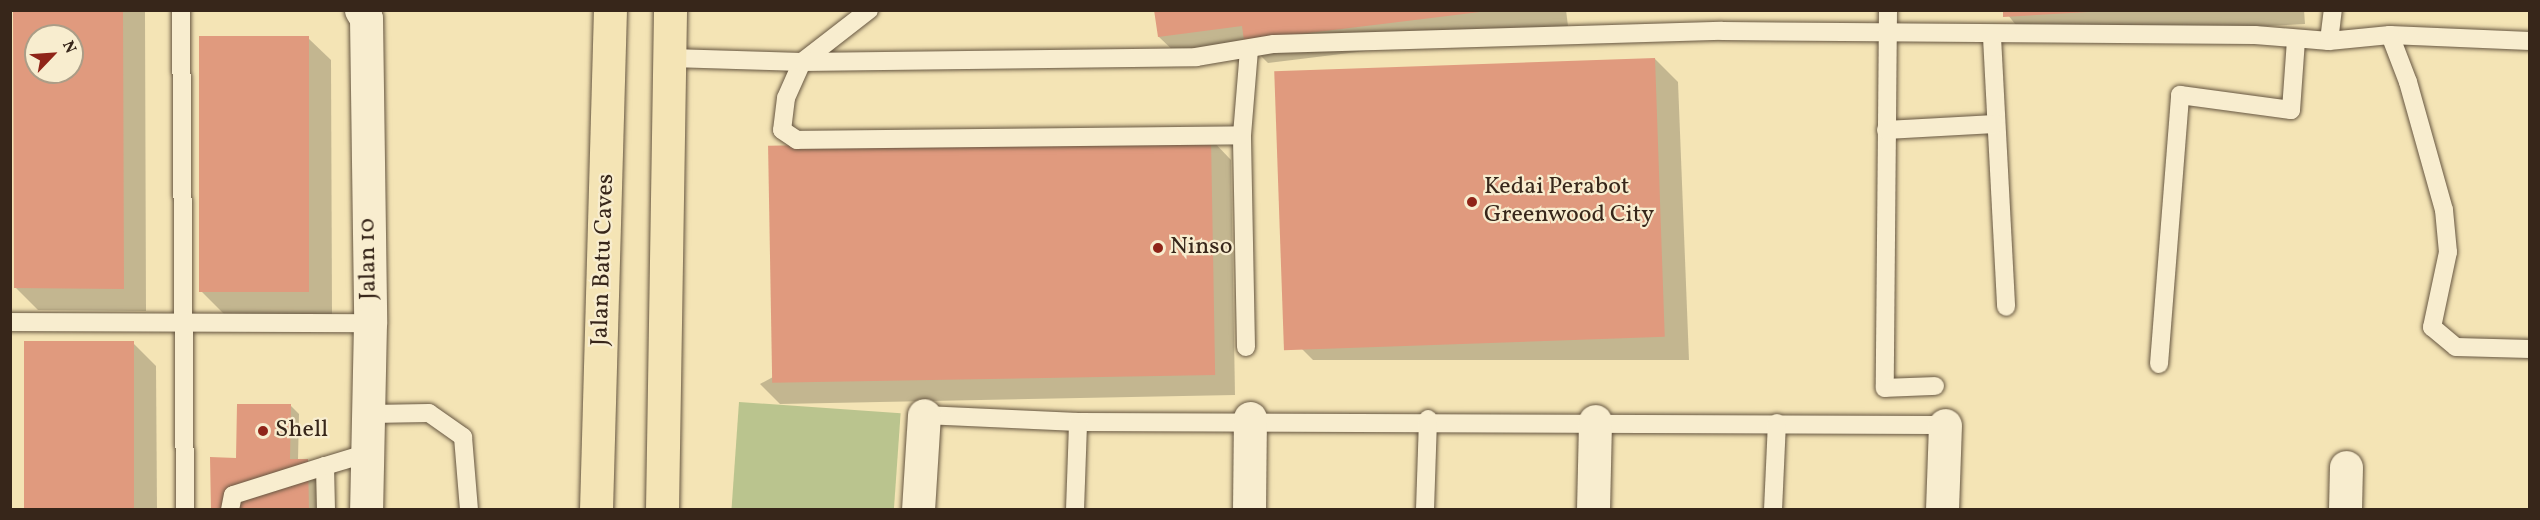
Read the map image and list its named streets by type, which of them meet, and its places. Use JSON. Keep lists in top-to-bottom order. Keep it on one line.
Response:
{"streets":{"main road":["Jalan Batu Caves"],"street":["Jalan 10"]},"places":["Kedai Perabot Greenwood City","Ninso","Shell"],"north":"top right"}
